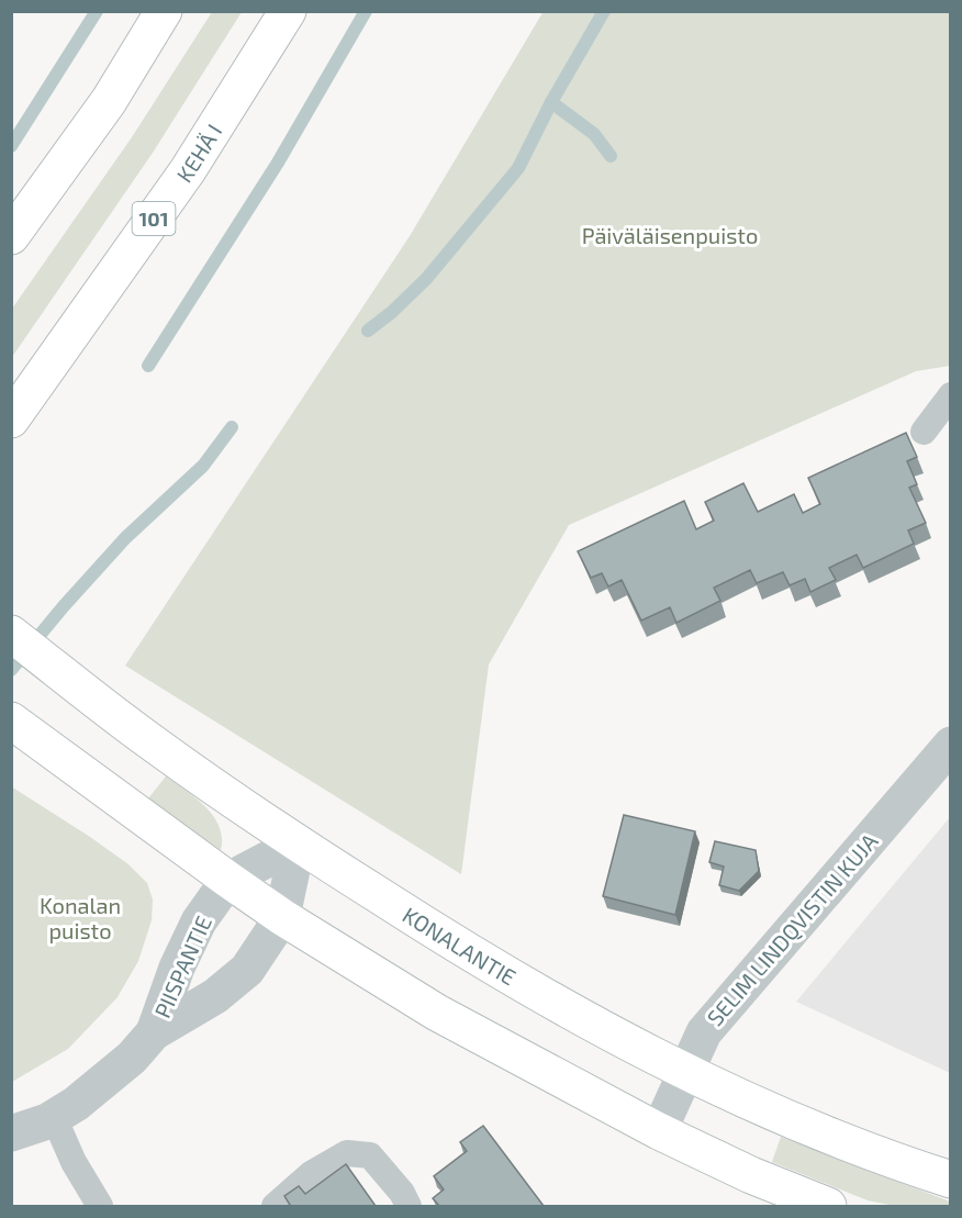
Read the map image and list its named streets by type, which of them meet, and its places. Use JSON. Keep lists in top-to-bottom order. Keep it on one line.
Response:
{"streets":{"main road":["KEHÄ I","101","KONALANTIE"],"street":["SELIM LINDQVISTIN KUJA","PIISPANTIE"]},"crossings":[["SELIM LINDQVISTIN KUJA","KONALANTIE"],["KONALANTIE","PIISPANTIE"]],"parks":["Päiväläisenpuisto","Konalan puisto"]}
